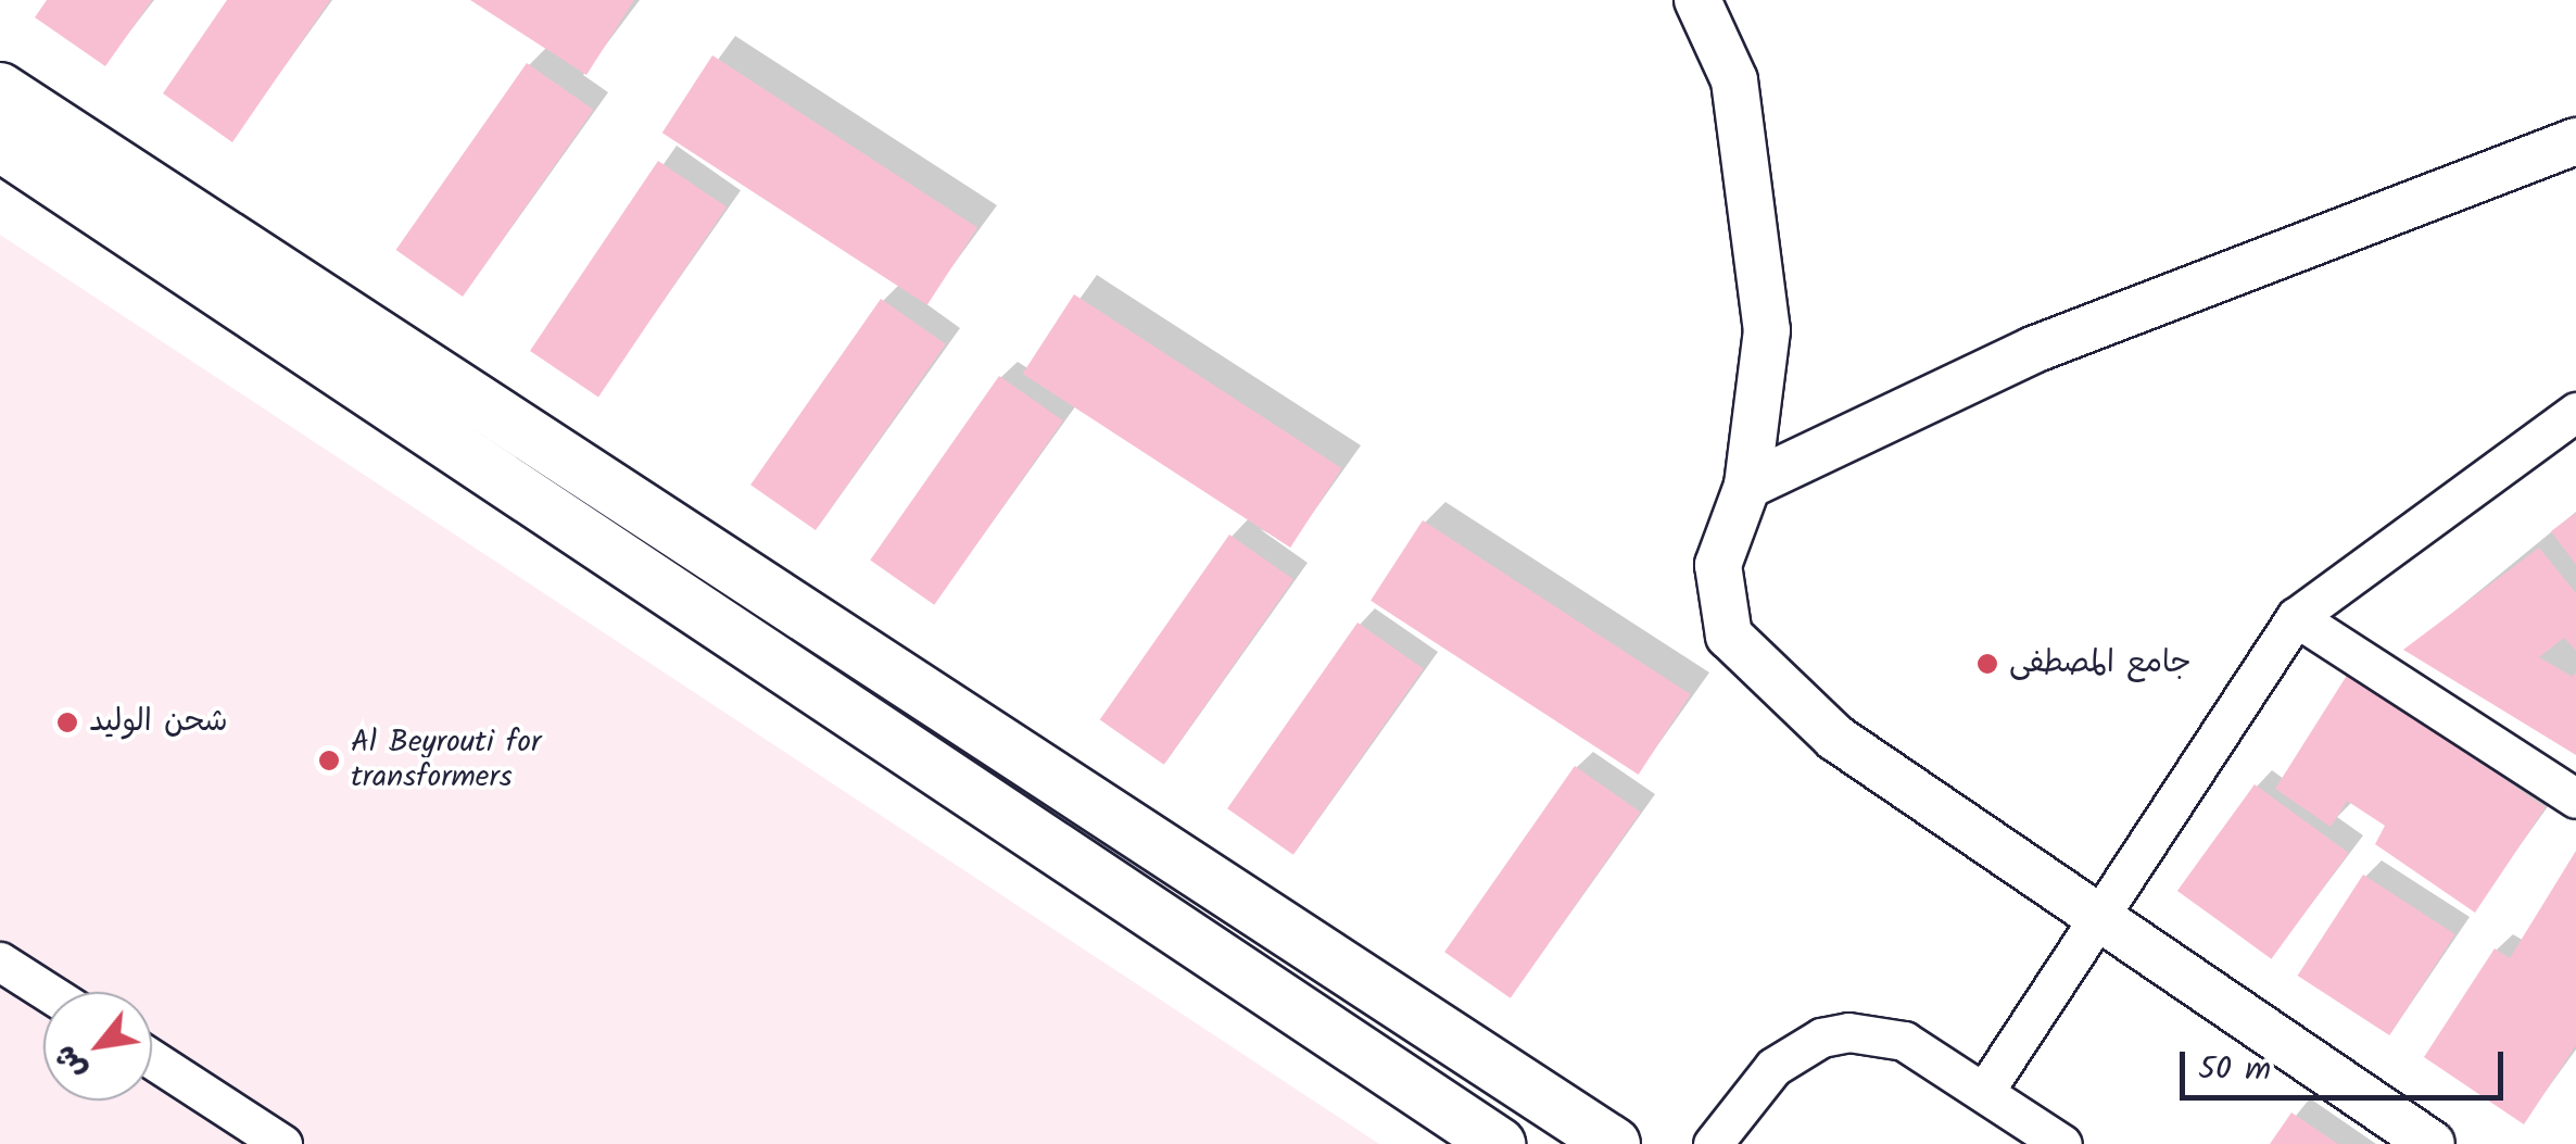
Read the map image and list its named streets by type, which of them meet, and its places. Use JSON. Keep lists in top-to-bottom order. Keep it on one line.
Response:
{"places":["جامع المصطفى","شحن الوليد","Al Beyrouti for transformers"],"scale_bar":"50 m","north":"bottom left"}
